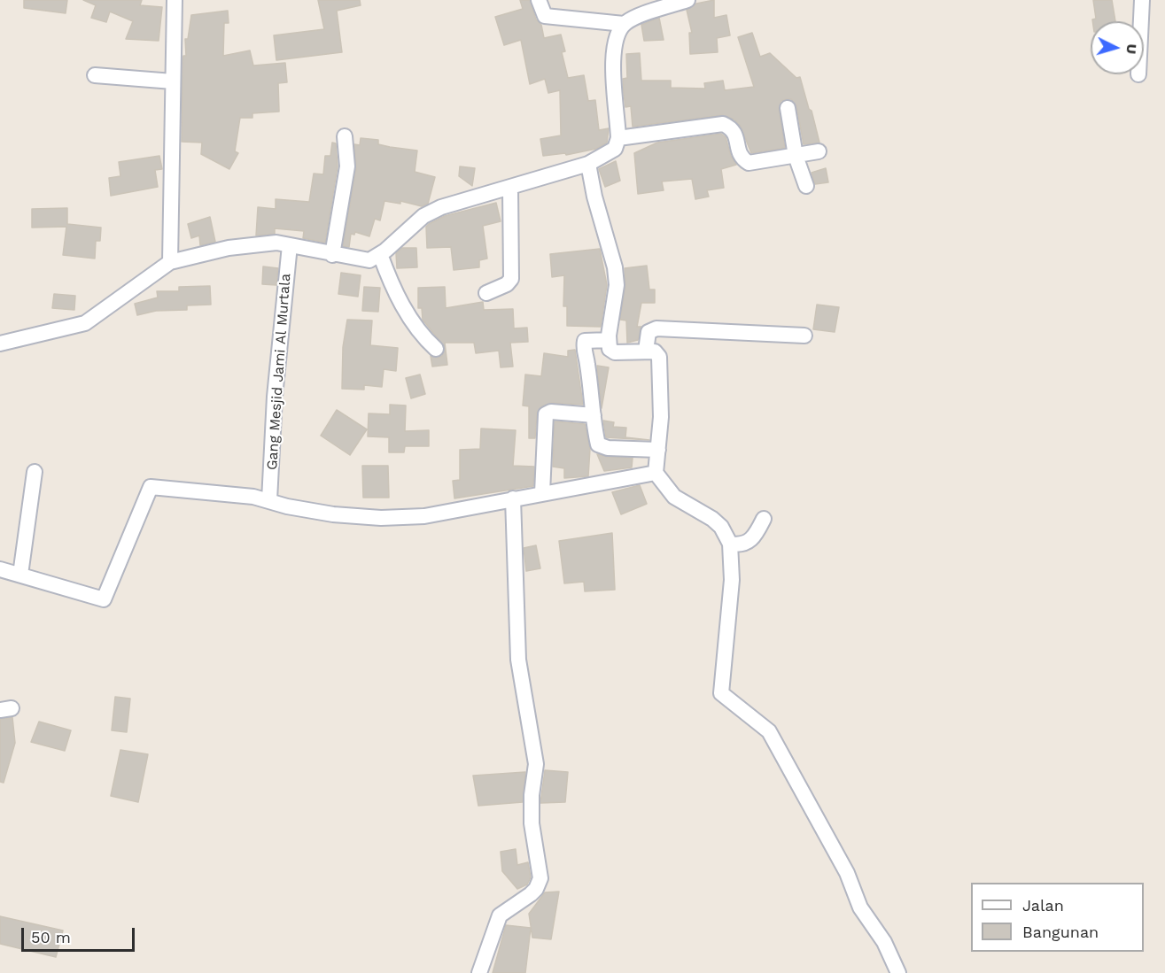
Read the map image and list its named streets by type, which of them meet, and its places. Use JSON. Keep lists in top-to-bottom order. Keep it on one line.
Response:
{"streets":{"street":["Gang Mesjid Jami Al Murtala"]},"legend":["Jalan","Bangunan"],"scale_bar":"50 m","north":"right"}
